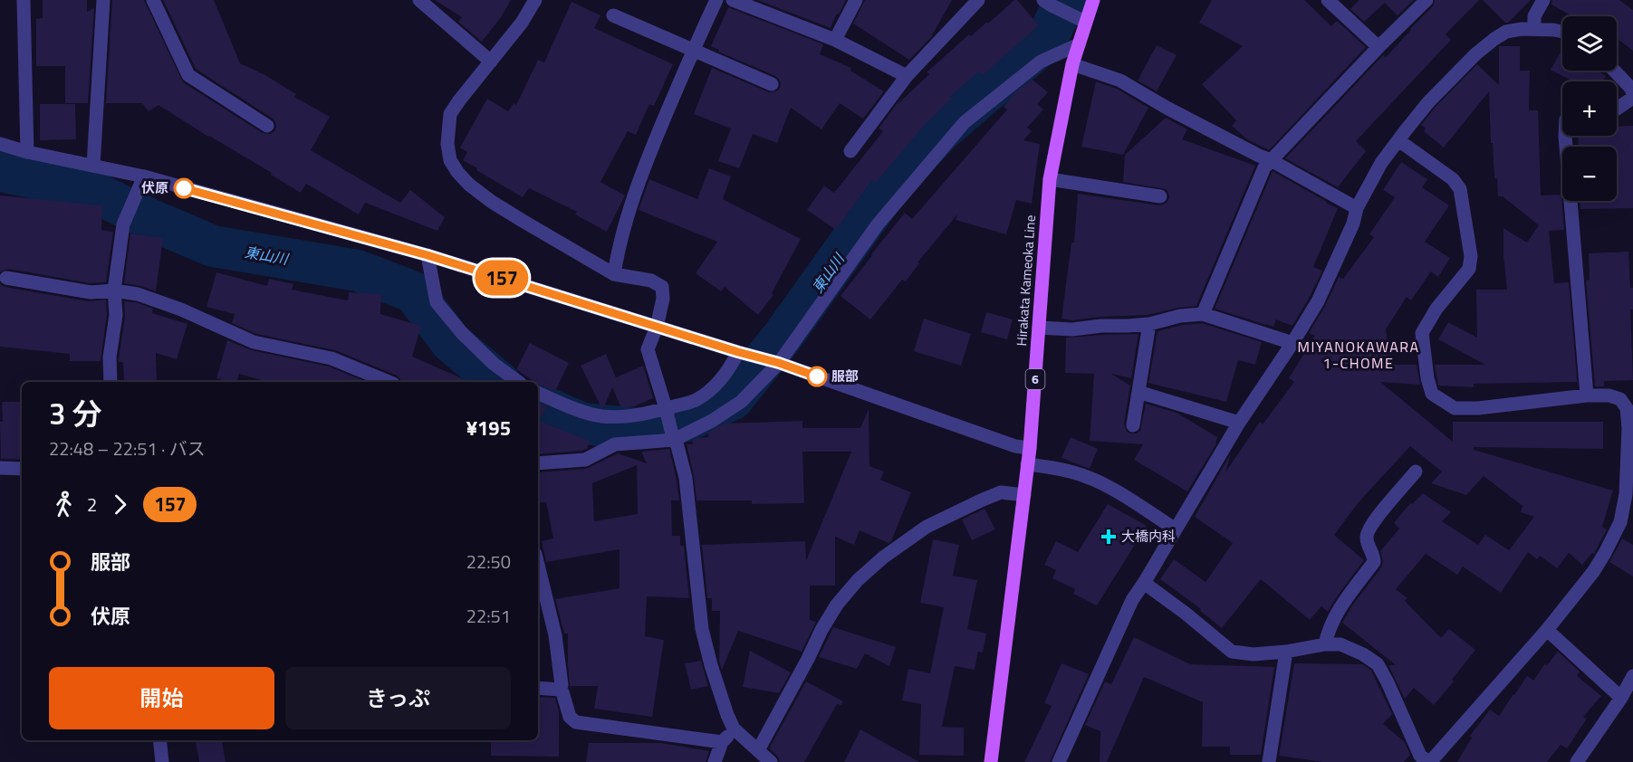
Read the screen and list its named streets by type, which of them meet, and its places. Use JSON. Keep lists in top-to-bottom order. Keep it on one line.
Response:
{"streets":{"main road":["Hirakata Kameoka Line","6"]},"districts":["MIYANOKAWARA 1-CHOME"],"water":["東山川"],"places":{"other":["伏原","服部"],"health":["大橋内科"]},"lines":["bus line 157"],"page":{"on_map":"157","map_buttons":["+","−"],"heading":["3 分","22:48 – 22:51 · バス","¥195"],"legs":["2","157"],"list":[{"name":"服部","value":"22:50"},{"name":"伏原","value":"22:51"}],"buttons":["開始","きっぷ"]}}
